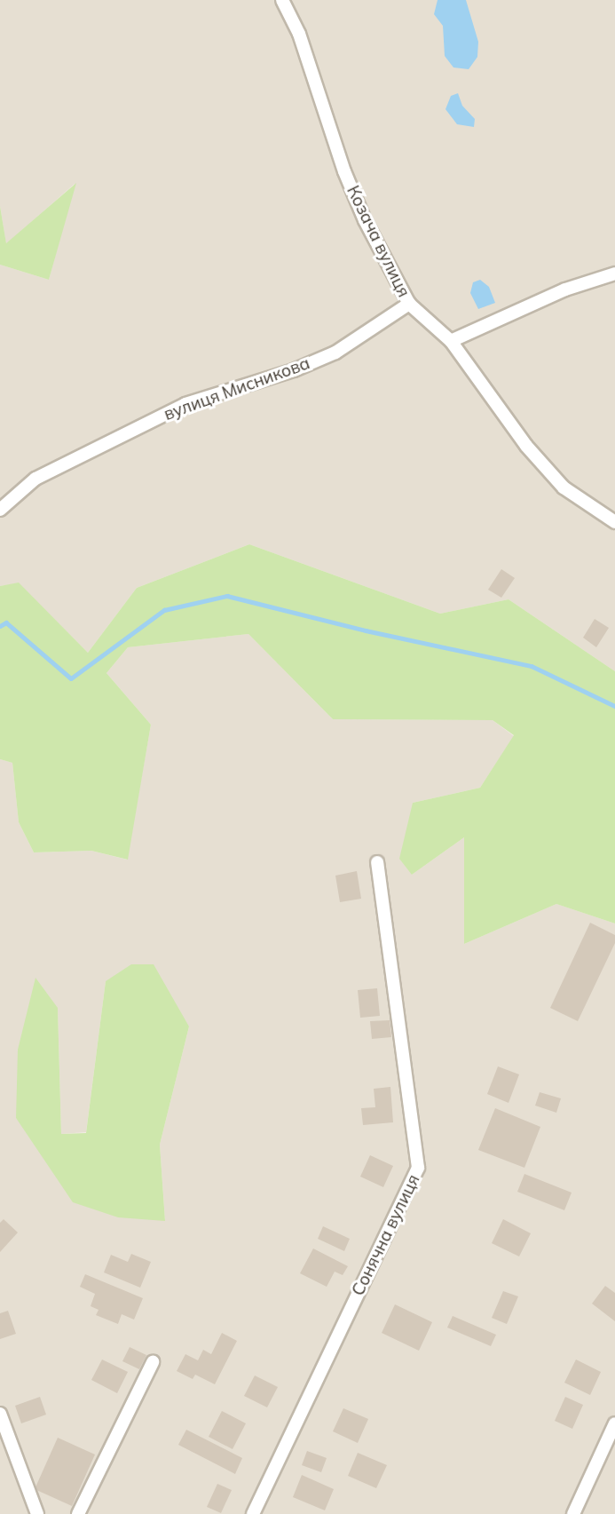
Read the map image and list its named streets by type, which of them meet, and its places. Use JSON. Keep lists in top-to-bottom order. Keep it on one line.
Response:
{"streets":{"street":["Козача вулиця","вулиця Мисникова","Сонячна вулиця"]},"crossings":[["Козача вулиця","вулиця Мисникова"]]}
